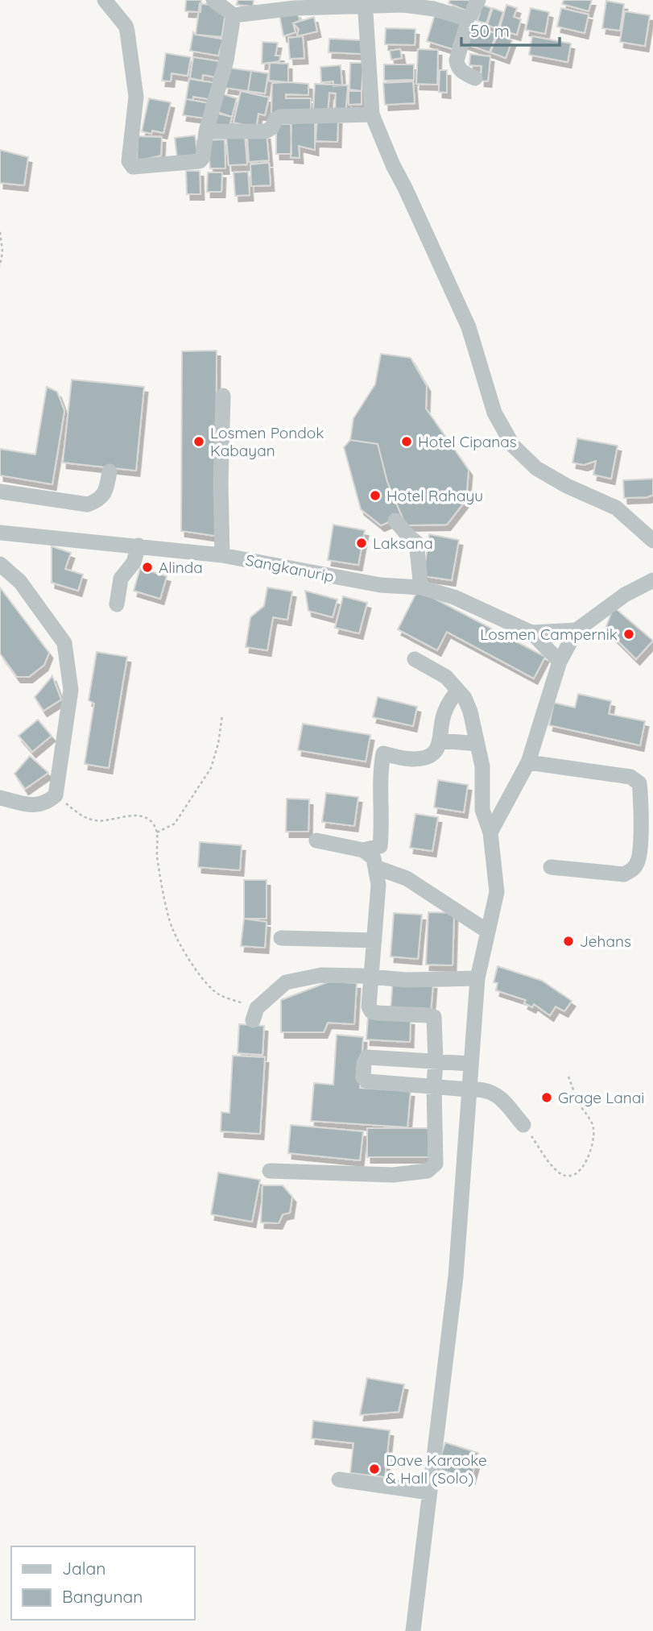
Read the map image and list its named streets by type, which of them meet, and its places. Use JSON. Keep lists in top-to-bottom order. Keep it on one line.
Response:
{"streets":{"street":["Sangkanurip"]},"places":["Losmen Pondok Kabayan","Hotel Cipanas","Hotel Rahayu","Laksana","Alinda","Losmen Campernik","Jehans","Grage Lanai","Dave Karaoke & Hall (Solo)"],"legend":["Jalan","Bangunan"],"scale_bar":"50 m"}
